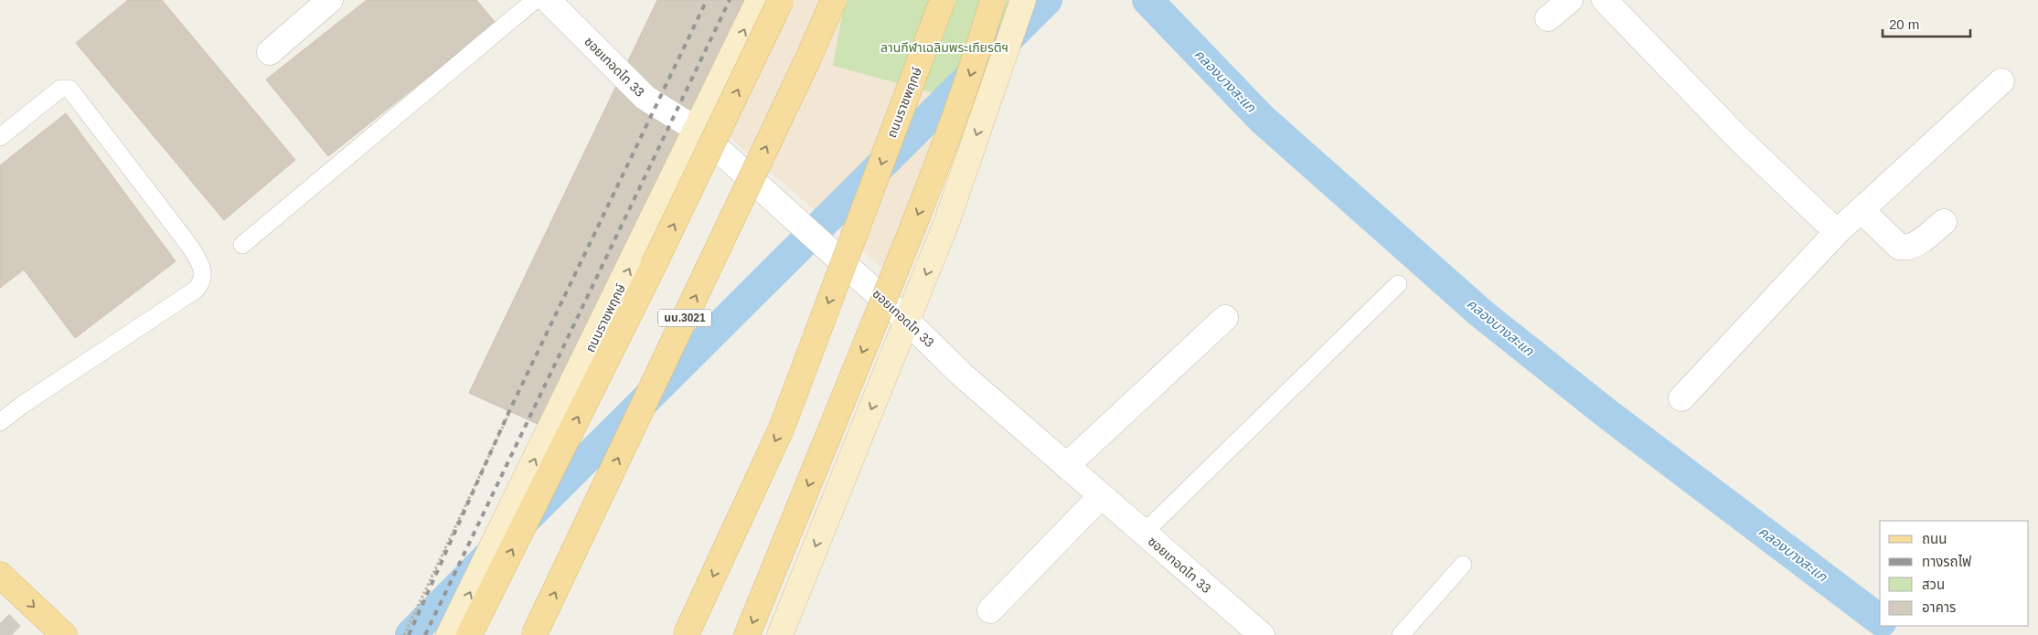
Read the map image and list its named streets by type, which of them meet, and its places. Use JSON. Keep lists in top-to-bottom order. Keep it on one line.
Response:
{"streets":{"main road":["ถนนราชพฤกษ์","นบ.3021"],"street":["ซอยเทอดไท 33"]},"crossings":[["ซอยเทอดไท 33","ถนนราชพฤกษ์"]],"water":["คลองบางสะแก"],"parks":["ลานกีฬาเฉลิมพระเกียรติฯ"],"legend":["ถนน","ทางรถไฟ","สวน","อาคาร"],"scale_bar":"20 m"}
